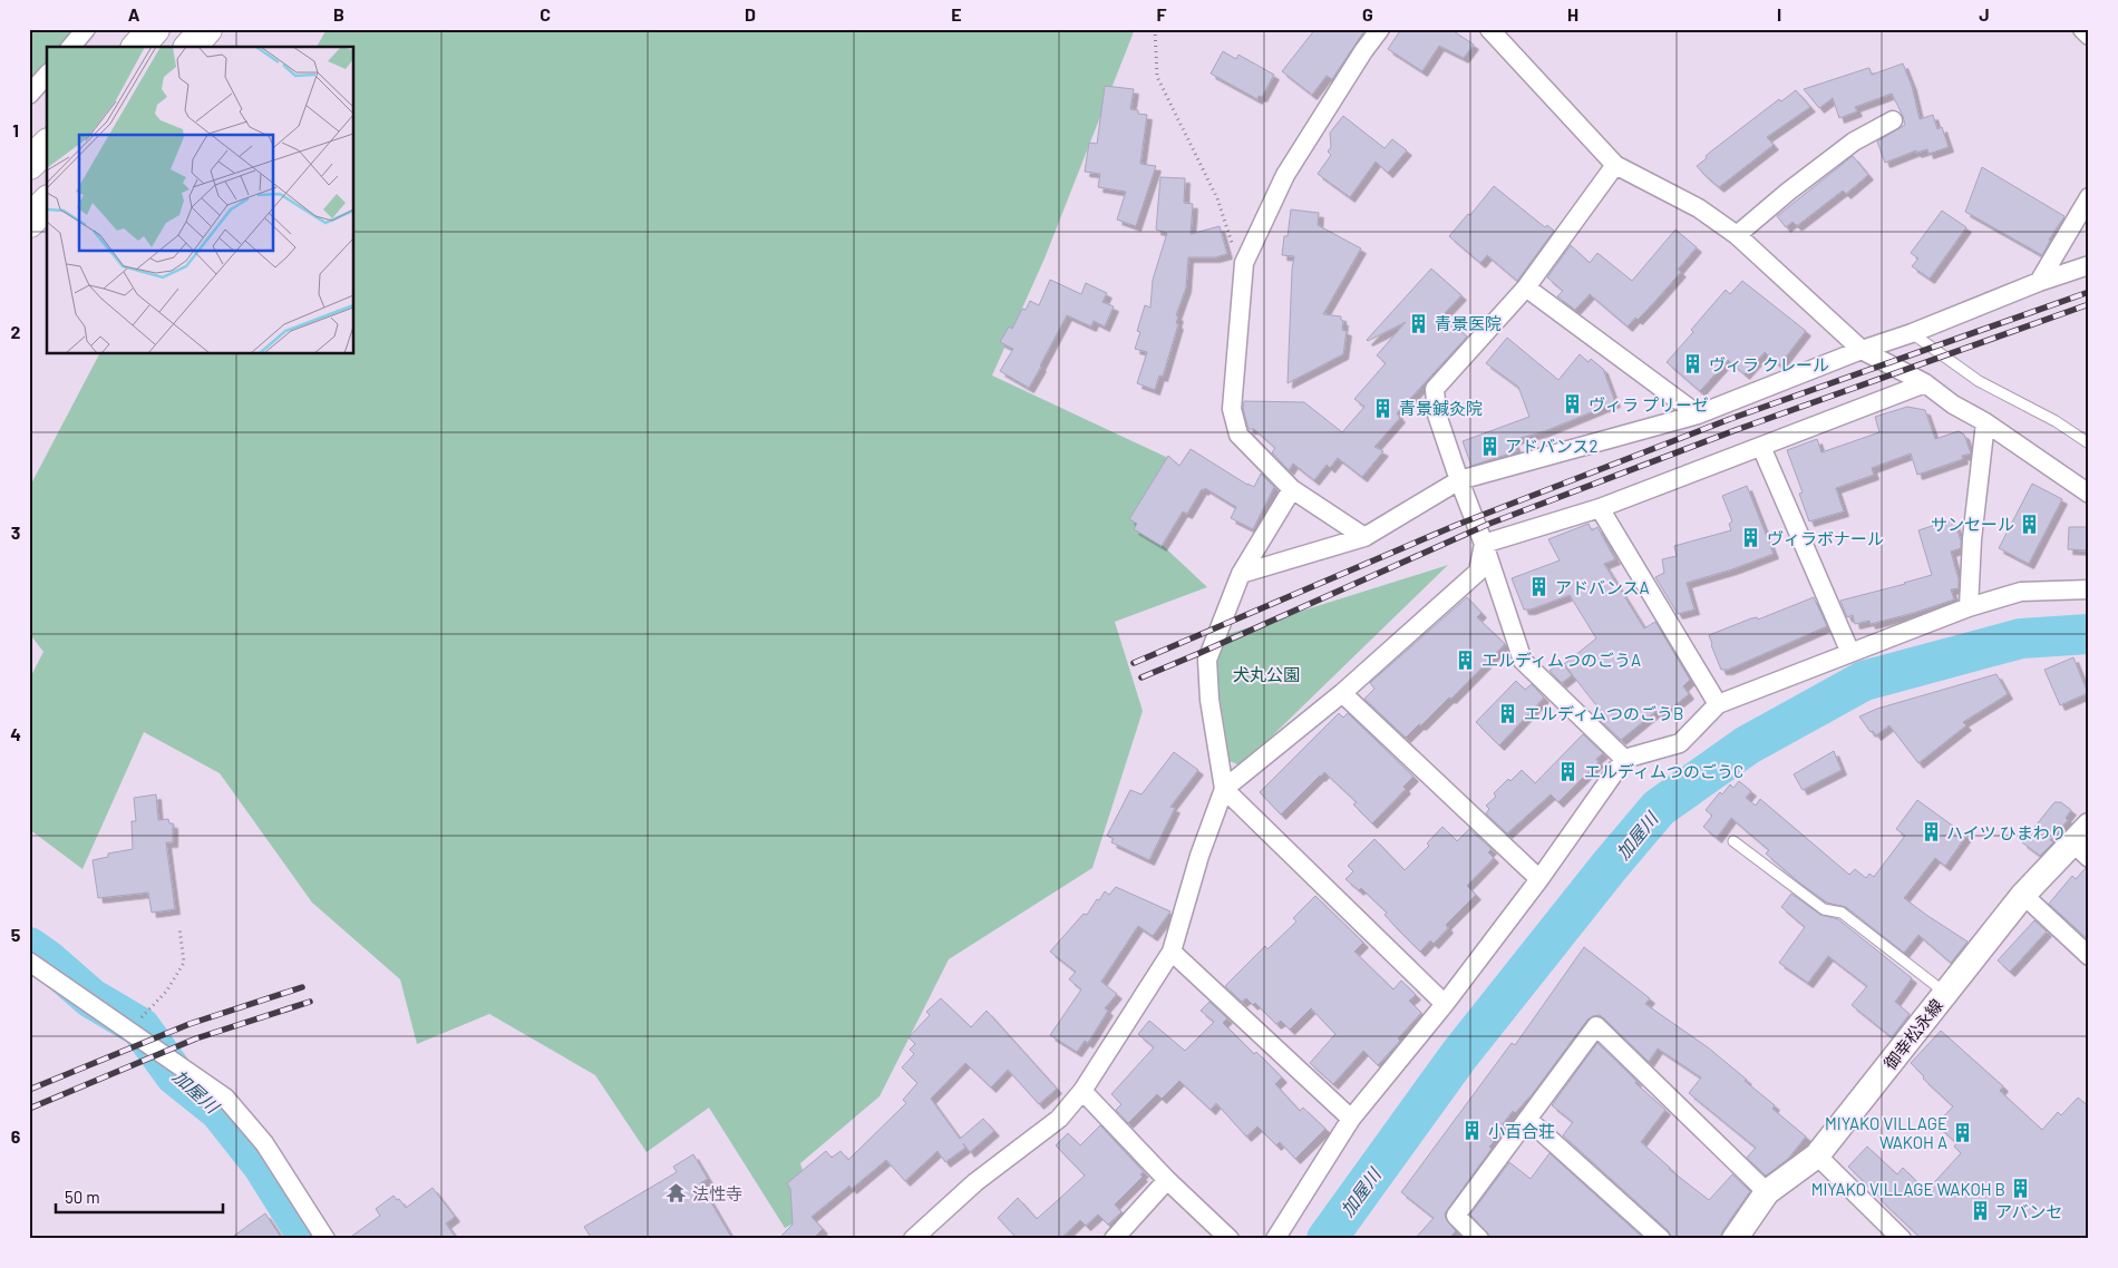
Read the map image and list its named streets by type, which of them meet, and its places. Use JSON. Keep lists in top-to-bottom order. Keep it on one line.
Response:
{"streets":{"main road":["御幸松永線"]},"water":["加屋川"],"parks":["犬丸公園"],"places":{"building":["青景医院","ヴィラ クレール","ヴィラ プリーゼ","青景鍼灸院","アドバンス2","サンセール","ヴィラボナール","アドバンスA","エルディムつのごうA","エルディムつのごうB","エルディムつのごうC","ハイツ ひまわり","小百合荘","MIYAKO VILLAGE WAKOH A","MIYAKO VILLAGE WAKOH B","アバンセ"],"temple":["法性寺"]},"scale_bar":"50 m","grid":{"columns":["A","B","C","D","E","F","G","H","I","J"],"rows":["1","2","3","4","5","6"]}}
